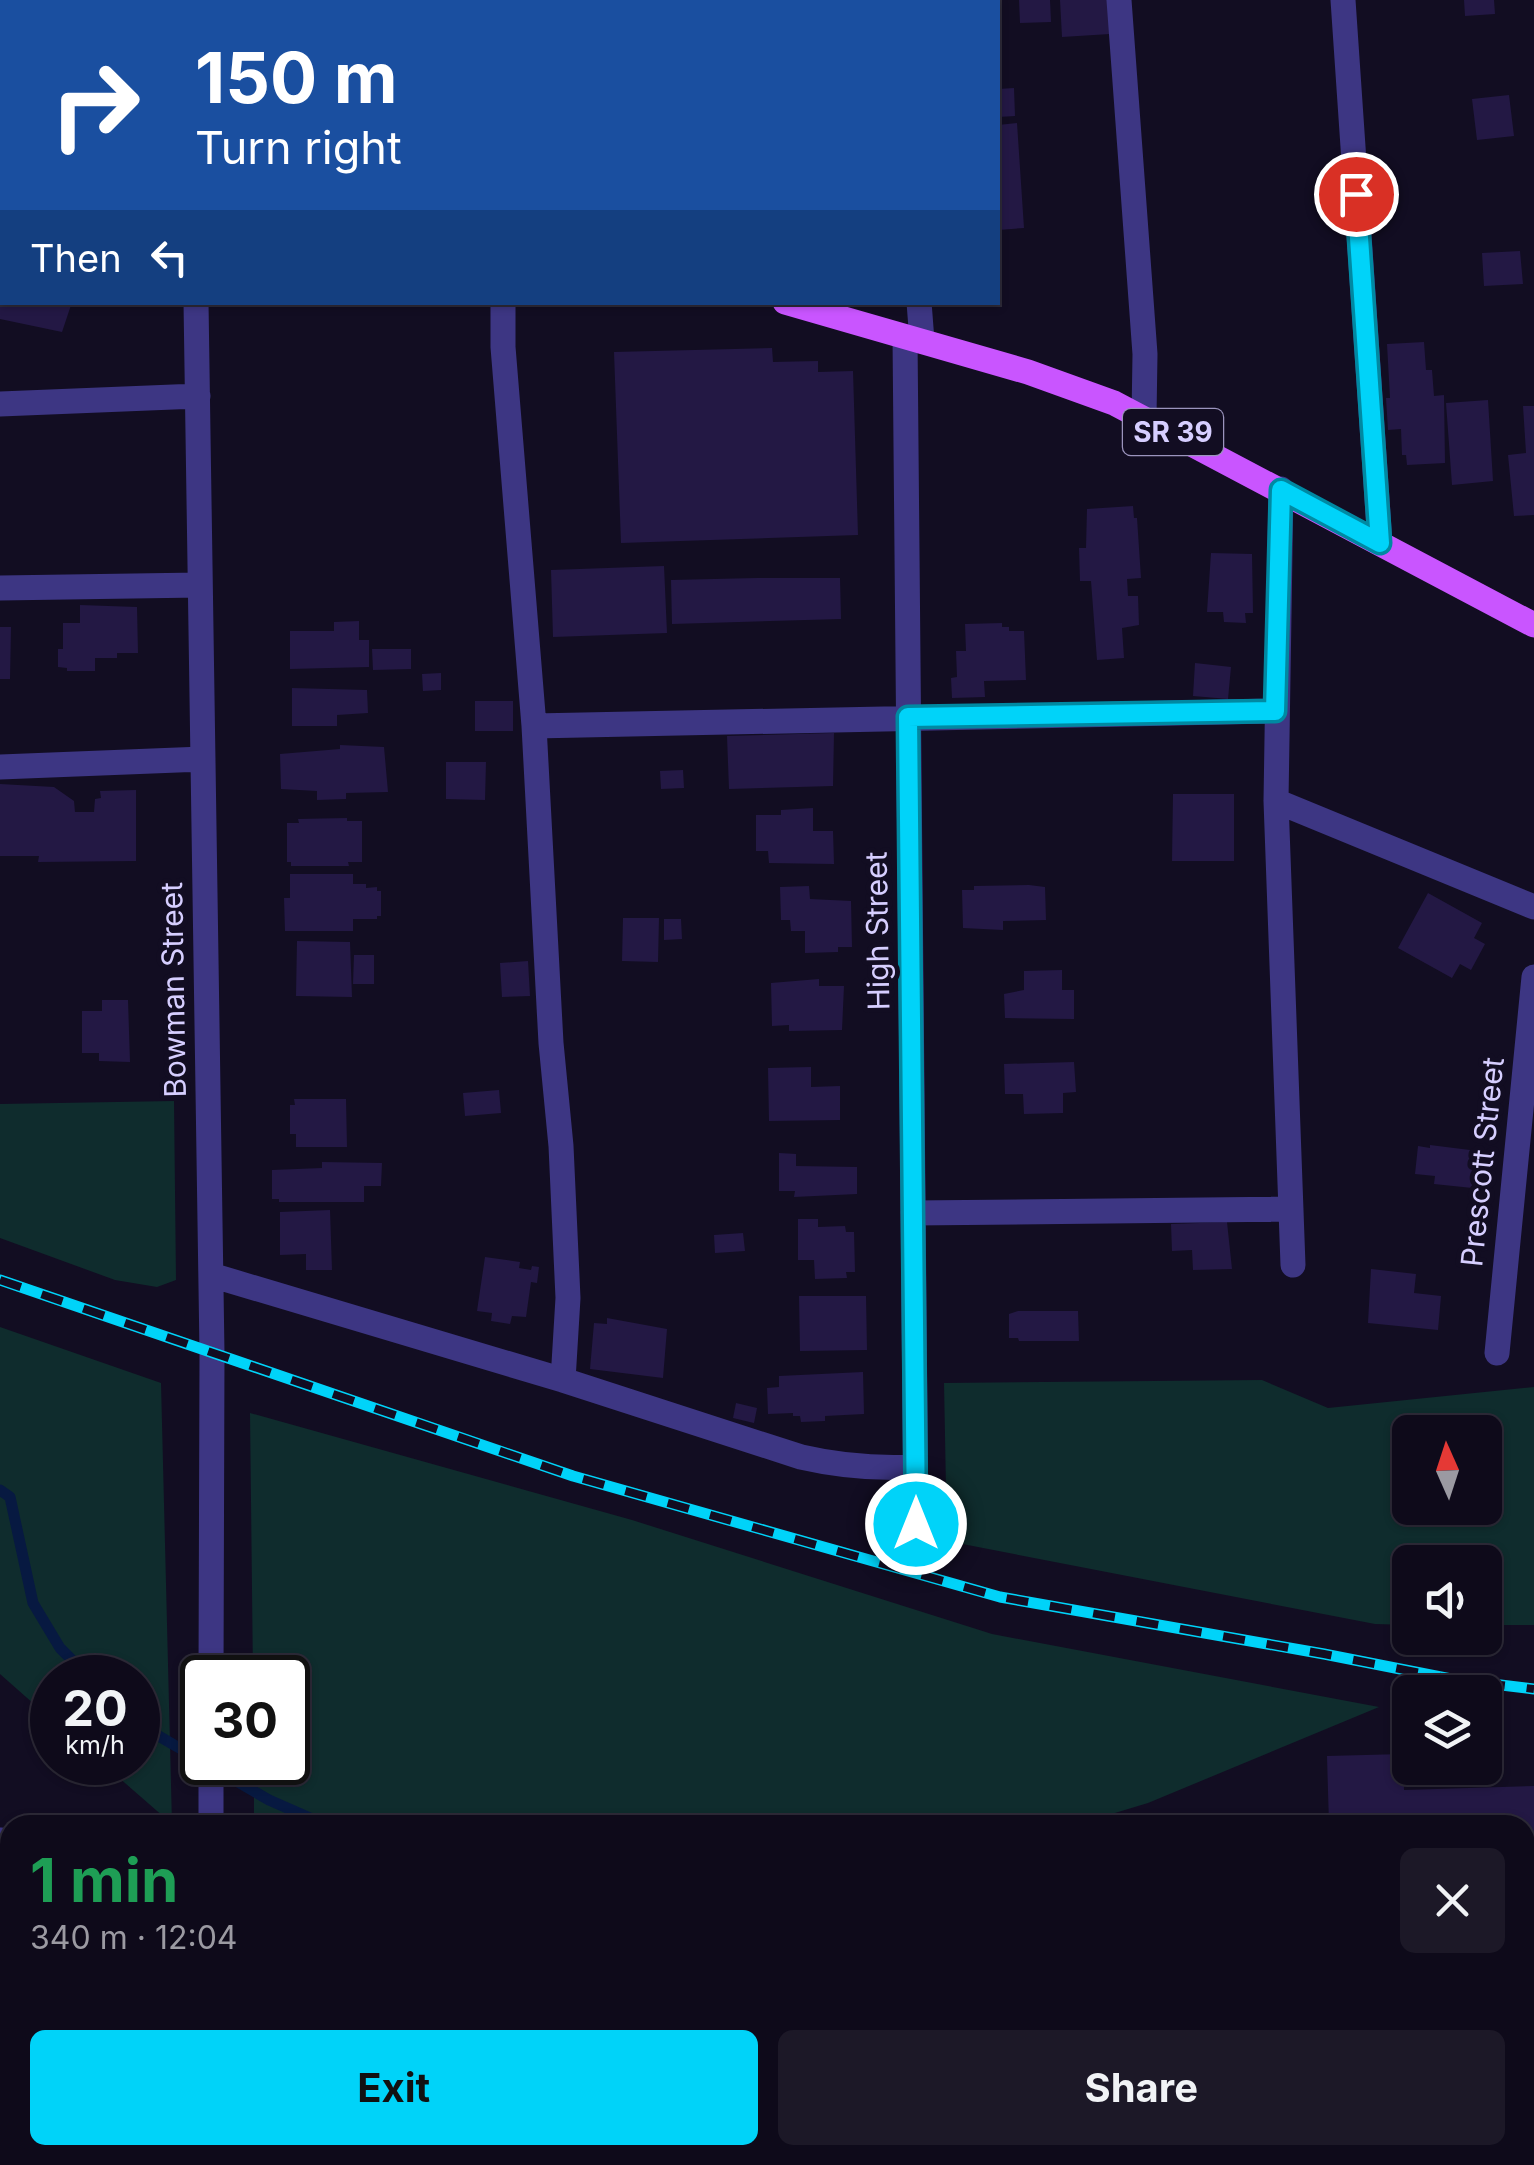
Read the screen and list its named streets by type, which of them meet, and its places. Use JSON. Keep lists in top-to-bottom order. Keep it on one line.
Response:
{"streets":{"main road":["SR 39"],"street":["High Street","Bowman Street","Prescott Street"]},"crossings":[["SR 39","High Street"]],"north":"top","page":{"turn":["150 m","Turn right"],"then":"Then","speed":"20 km/h","limit":"30","heading":["1 min","340 m · 12:04"],"buttons":["Exit","Share"]}}
